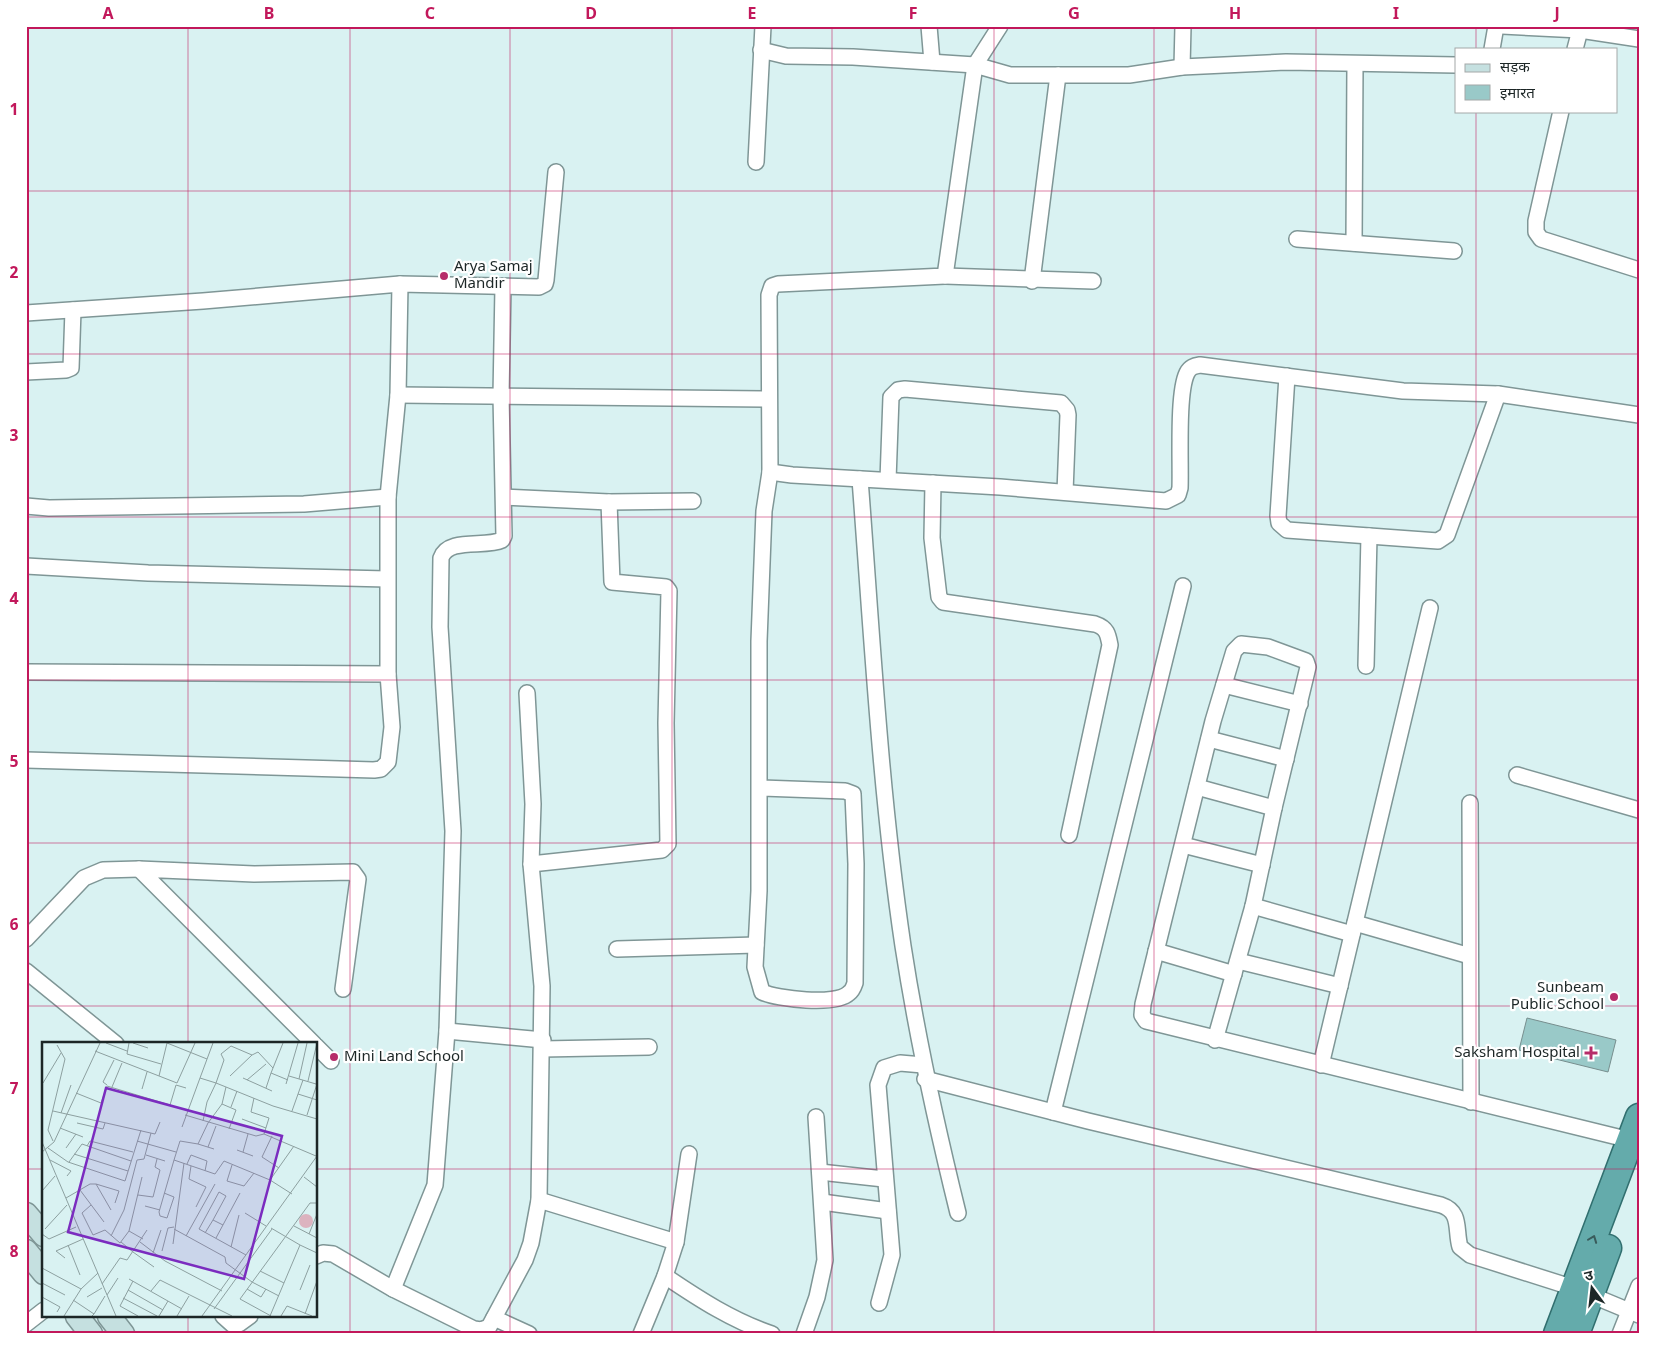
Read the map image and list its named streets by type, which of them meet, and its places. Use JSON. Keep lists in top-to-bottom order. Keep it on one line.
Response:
{"places":{"other":["Arya Samaj Mandir","Sunbeam Public School","Mini Land School"],"health":["Saksham Hospital"]},"legend":["सड़क","इमारत"],"north":"top","grid":{"columns":["A","B","C","D","E","F","G","H","I","J"],"rows":["1","2","3","4","5","6","7","8"]}}
